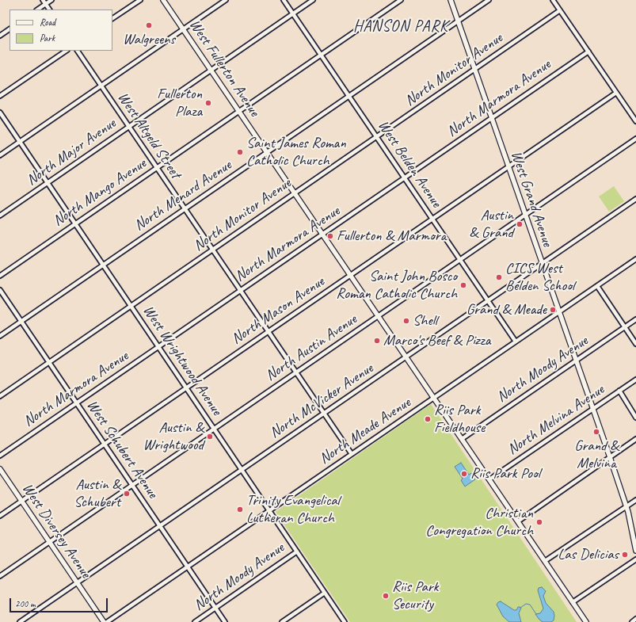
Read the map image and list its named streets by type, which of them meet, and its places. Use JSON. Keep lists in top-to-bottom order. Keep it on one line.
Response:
{"streets":{"main road":["West Fullerton Avenue","West Grand Avenue","West Diversey Avenue"],"street":["North Monitor Avenue","North Marmora Avenue","West Altgeld Street","North Major Avenue","West Belden Avenue","North Mango Avenue","North Menard Avenue","North Mason Avenue","North Austin Avenue","West Wrightwood Avenue","North Moody Avenue","North McVicker Avenue","North Melvina Avenue","North Meade Avenue","West Schubert Avenue"]},"crossings":[["West Fullerton Avenue","North Monitor Avenue"],["West Fullerton Avenue","North Marmora Avenue"],["West Fullerton Avenue","North Major Avenue"],["West Fullerton Avenue","North Mango Avenue"],["West Fullerton Avenue","North Menard Avenue"],["West Fullerton Avenue","North Mason Avenue"],["West Fullerton Avenue","North Austin Avenue"],["West Fullerton Avenue","North Moody Avenue"],["West Fullerton Avenue","North McVicker Avenue"],["West Fullerton Avenue","North Melvina Avenue"],["West Fullerton Avenue","North Meade Avenue"],["North Monitor Avenue","West Altgeld Street"],["North Monitor Avenue","West Belden Avenue"],["North Monitor Avenue","West Grand Avenue"],["North Monitor Avenue","West Wrightwood Avenue"],["North Monitor Avenue","West Schubert Avenue"],["North Marmora Avenue","West Altgeld Street"],["North Marmora Avenue","West Belden Avenue"],["North Marmora Avenue","West Grand Avenue"],["North Marmora Avenue","West Wrightwood Avenue"],["North Marmora Avenue","West Schubert Avenue"],["West Altgeld Street","North Major Avenue"],["West Altgeld Street","North Mango Avenue"],["West Altgeld Street","North Menard Avenue"],["West Altgeld Street","North Mason Avenue"],["West Altgeld Street","North Austin Avenue"],["West Altgeld Street","North McVicker Avenue"],["West Altgeld Street","North Meade Avenue"],["North Major Avenue","West Belden Avenue"],["North Major Avenue","West Wrightwood Avenue"],["West Belden Avenue","North Mango Avenue"],["West Belden Avenue","North Menard Avenue"],["West Belden Avenue","North Mason Avenue"],["West Belden Avenue","North Austin Avenue"],["West Belden Avenue","North McVicker Avenue"],["West Belden Avenue","North Meade Avenue"],["North Mango Avenue","West Wrightwood Avenue"],["North Menard Avenue","West Grand Avenue"],["North Menard Avenue","West Wrightwood Avenue"],["North Menard Avenue","West Schubert Avenue"],["West Grand Avenue","North Mason Avenue"],["West Grand Avenue","North Austin Avenue"],["West Grand Avenue","North Moody Avenue"],["West Grand Avenue","North McVicker Avenue"],["West Grand Avenue","North Melvina Avenue"],["West Grand Avenue","North Meade Avenue"],["North Mason Avenue","West Wrightwood Avenue"],["North Mason Avenue","West Schubert Avenue"],["North Mason Avenue","West Diversey Avenue"],["North Austin Avenue","West Wrightwood Avenue"],["North Austin Avenue","West Schubert Avenue"],["North Austin Avenue","West Diversey Avenue"],["West Wrightwood Avenue","North Moody Avenue"],["West Wrightwood Avenue","North McVicker Avenue"],["West Wrightwood Avenue","North Meade Avenue"],["North Moody Avenue","West Schubert Avenue"],["North McVicker Avenue","West Schubert Avenue"],["North McVicker Avenue","West Diversey Avenue"],["North Meade Avenue","West Schubert Avenue"]],"districts":["HANSON PARK"],"places":["Walgreens","Fullerton Plaza","Saint James Roman Catholic Church","Austin & Grand","Fullerton & Marmora","CICS West Belden School","Saint John Bosco Roman Catholic Church","Grand & Meade","Shell","Marco's Beef & Pizza","Riis Park Fieldhouse","Grand & Melvina","Austin & Wrightwood","Riis Park Pool","Austin & Schubert","Trinity Evangelical Lutheran Church","Christian Congregation Church","Las Delicias","Riis Park Security"],"legend":["Road","Park"],"scale_bar":"200 m"}
